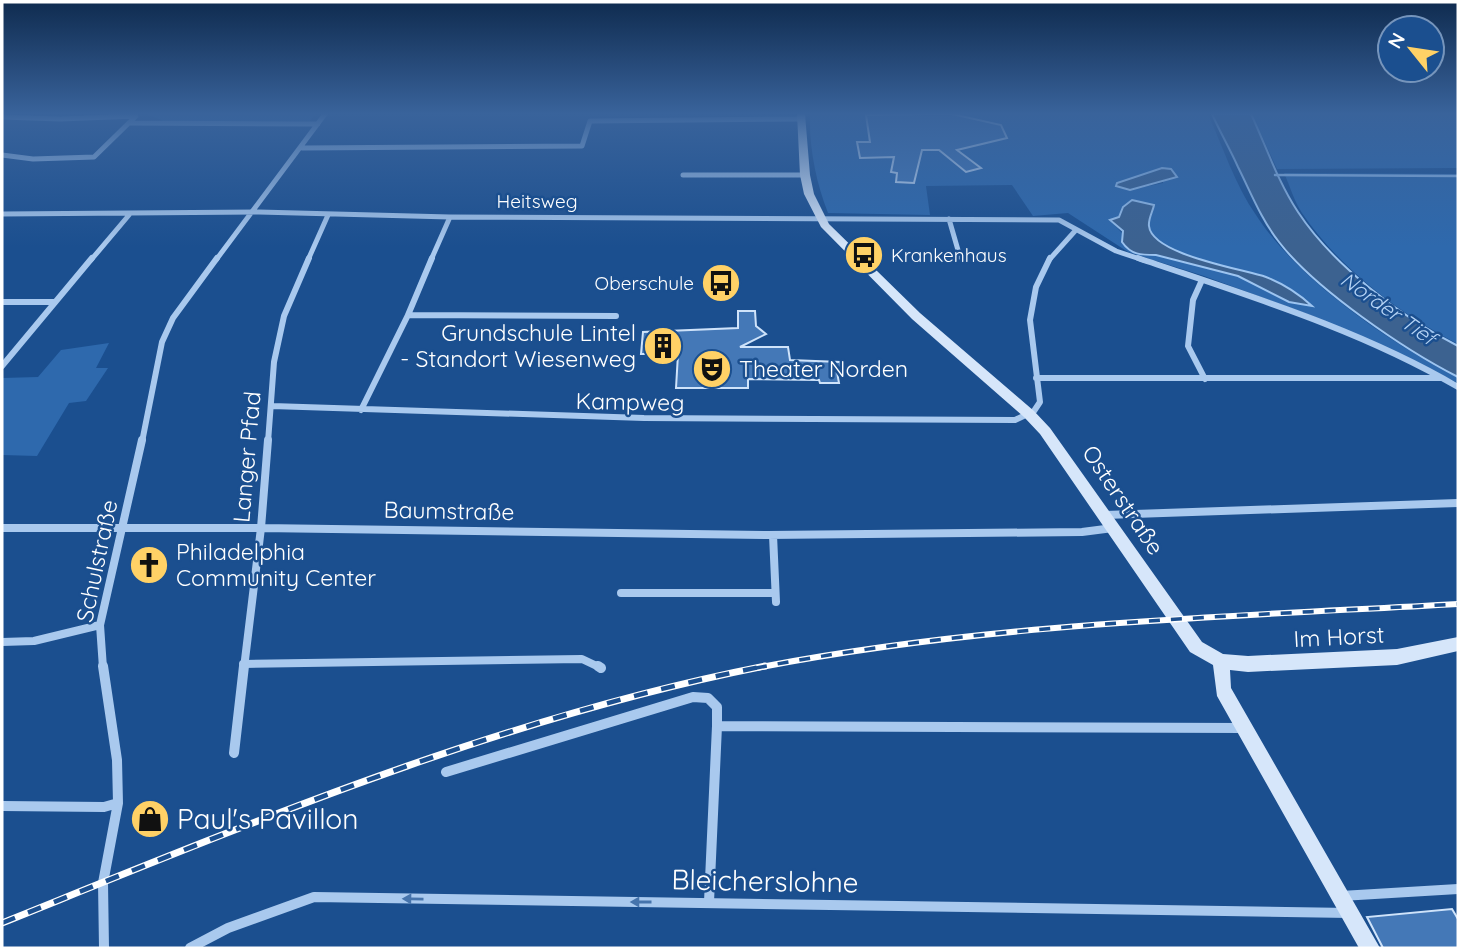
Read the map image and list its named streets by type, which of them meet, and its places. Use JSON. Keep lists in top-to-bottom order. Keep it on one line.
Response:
{"streets":{"street":["Heitsweg","Kampweg","Langer Pfad","Osterstraße","Baumstraße","Schulstraße","Im Horst","Bleicherslohne"]},"crossings":[["Heitsweg","Langer Pfad"],["Heitsweg","Osterstraße"],["Heitsweg","Schulstraße"],["Kampweg","Langer Pfad"],["Kampweg","Osterstraße"],["Langer Pfad","Baumstraße"],["Osterstraße","Baumstraße"],["Osterstraße","Im Horst"],["Baumstraße","Schulstraße"]],"one_way":["Bleicherslohne"],"water":["Norder Tief"],"places":{"bus stop":["Krankenhaus","Oberschule"],"building":["Grundschule Lintel - Standort Wiesenweg"],"theatre":["Theater Norden"],"church":["Philadelphia Community Center"],"shop":["Paul's Pavillon"]},"north":"top left"}
